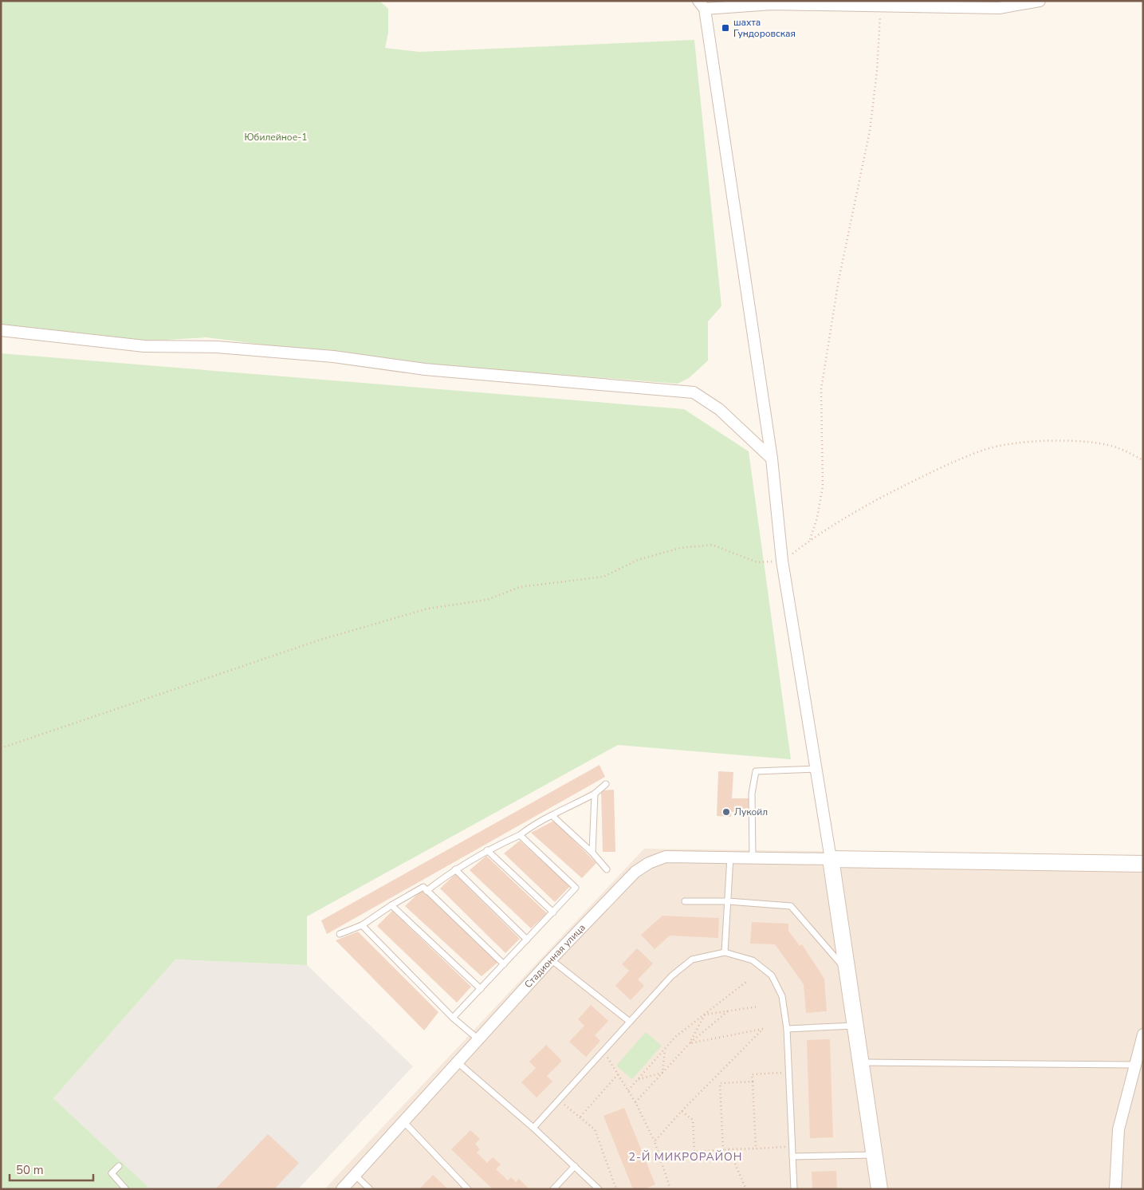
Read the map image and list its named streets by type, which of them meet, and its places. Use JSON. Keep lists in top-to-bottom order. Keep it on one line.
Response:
{"streets":{"street":["Стадионная улица"]},"districts":["2-Й МИКРОРАЙОН"],"parks":["Юбилейное-1"],"places":{"transit":["шахта Гундоровская"],"other":["Лукойл"]},"scale_bar":"50 m"}
